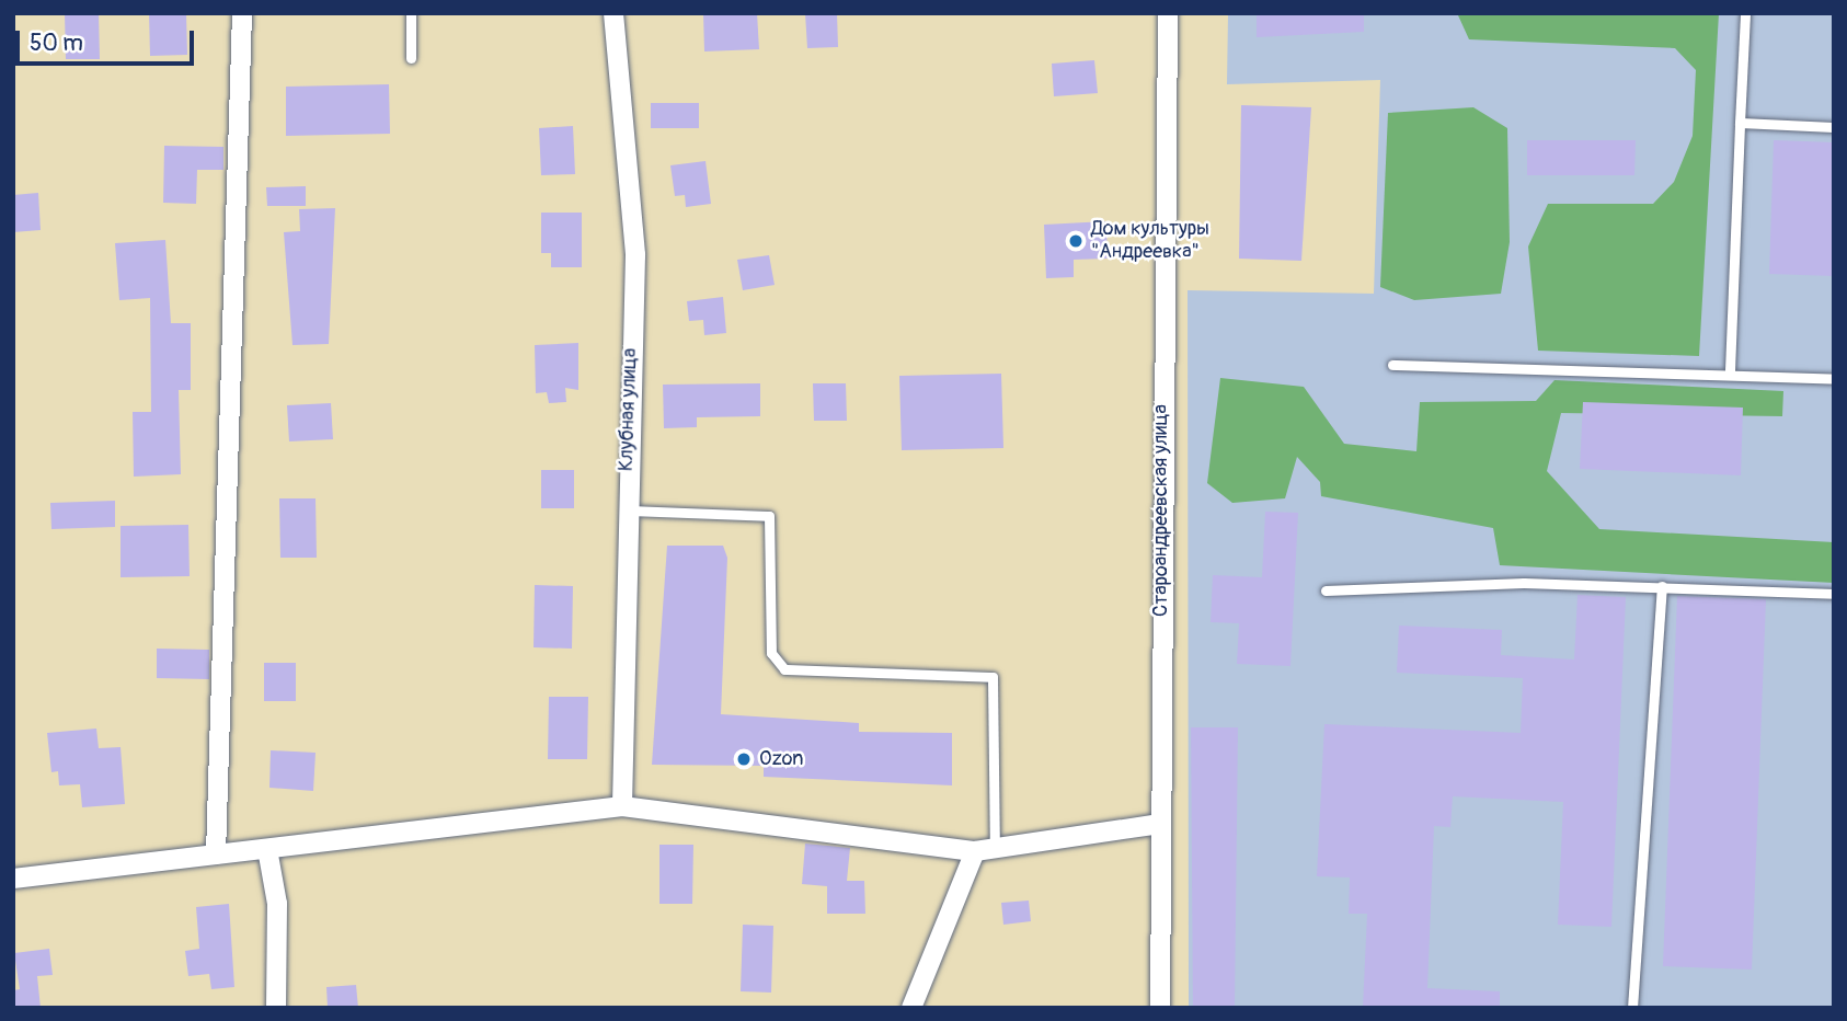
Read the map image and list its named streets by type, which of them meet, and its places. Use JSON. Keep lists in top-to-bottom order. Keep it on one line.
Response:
{"streets":{"street":["Клубная улица","Староандреевская улица"]},"places":["Дом культуры \"Андреевка\"","Ozon"],"scale_bar":"50 m"}
